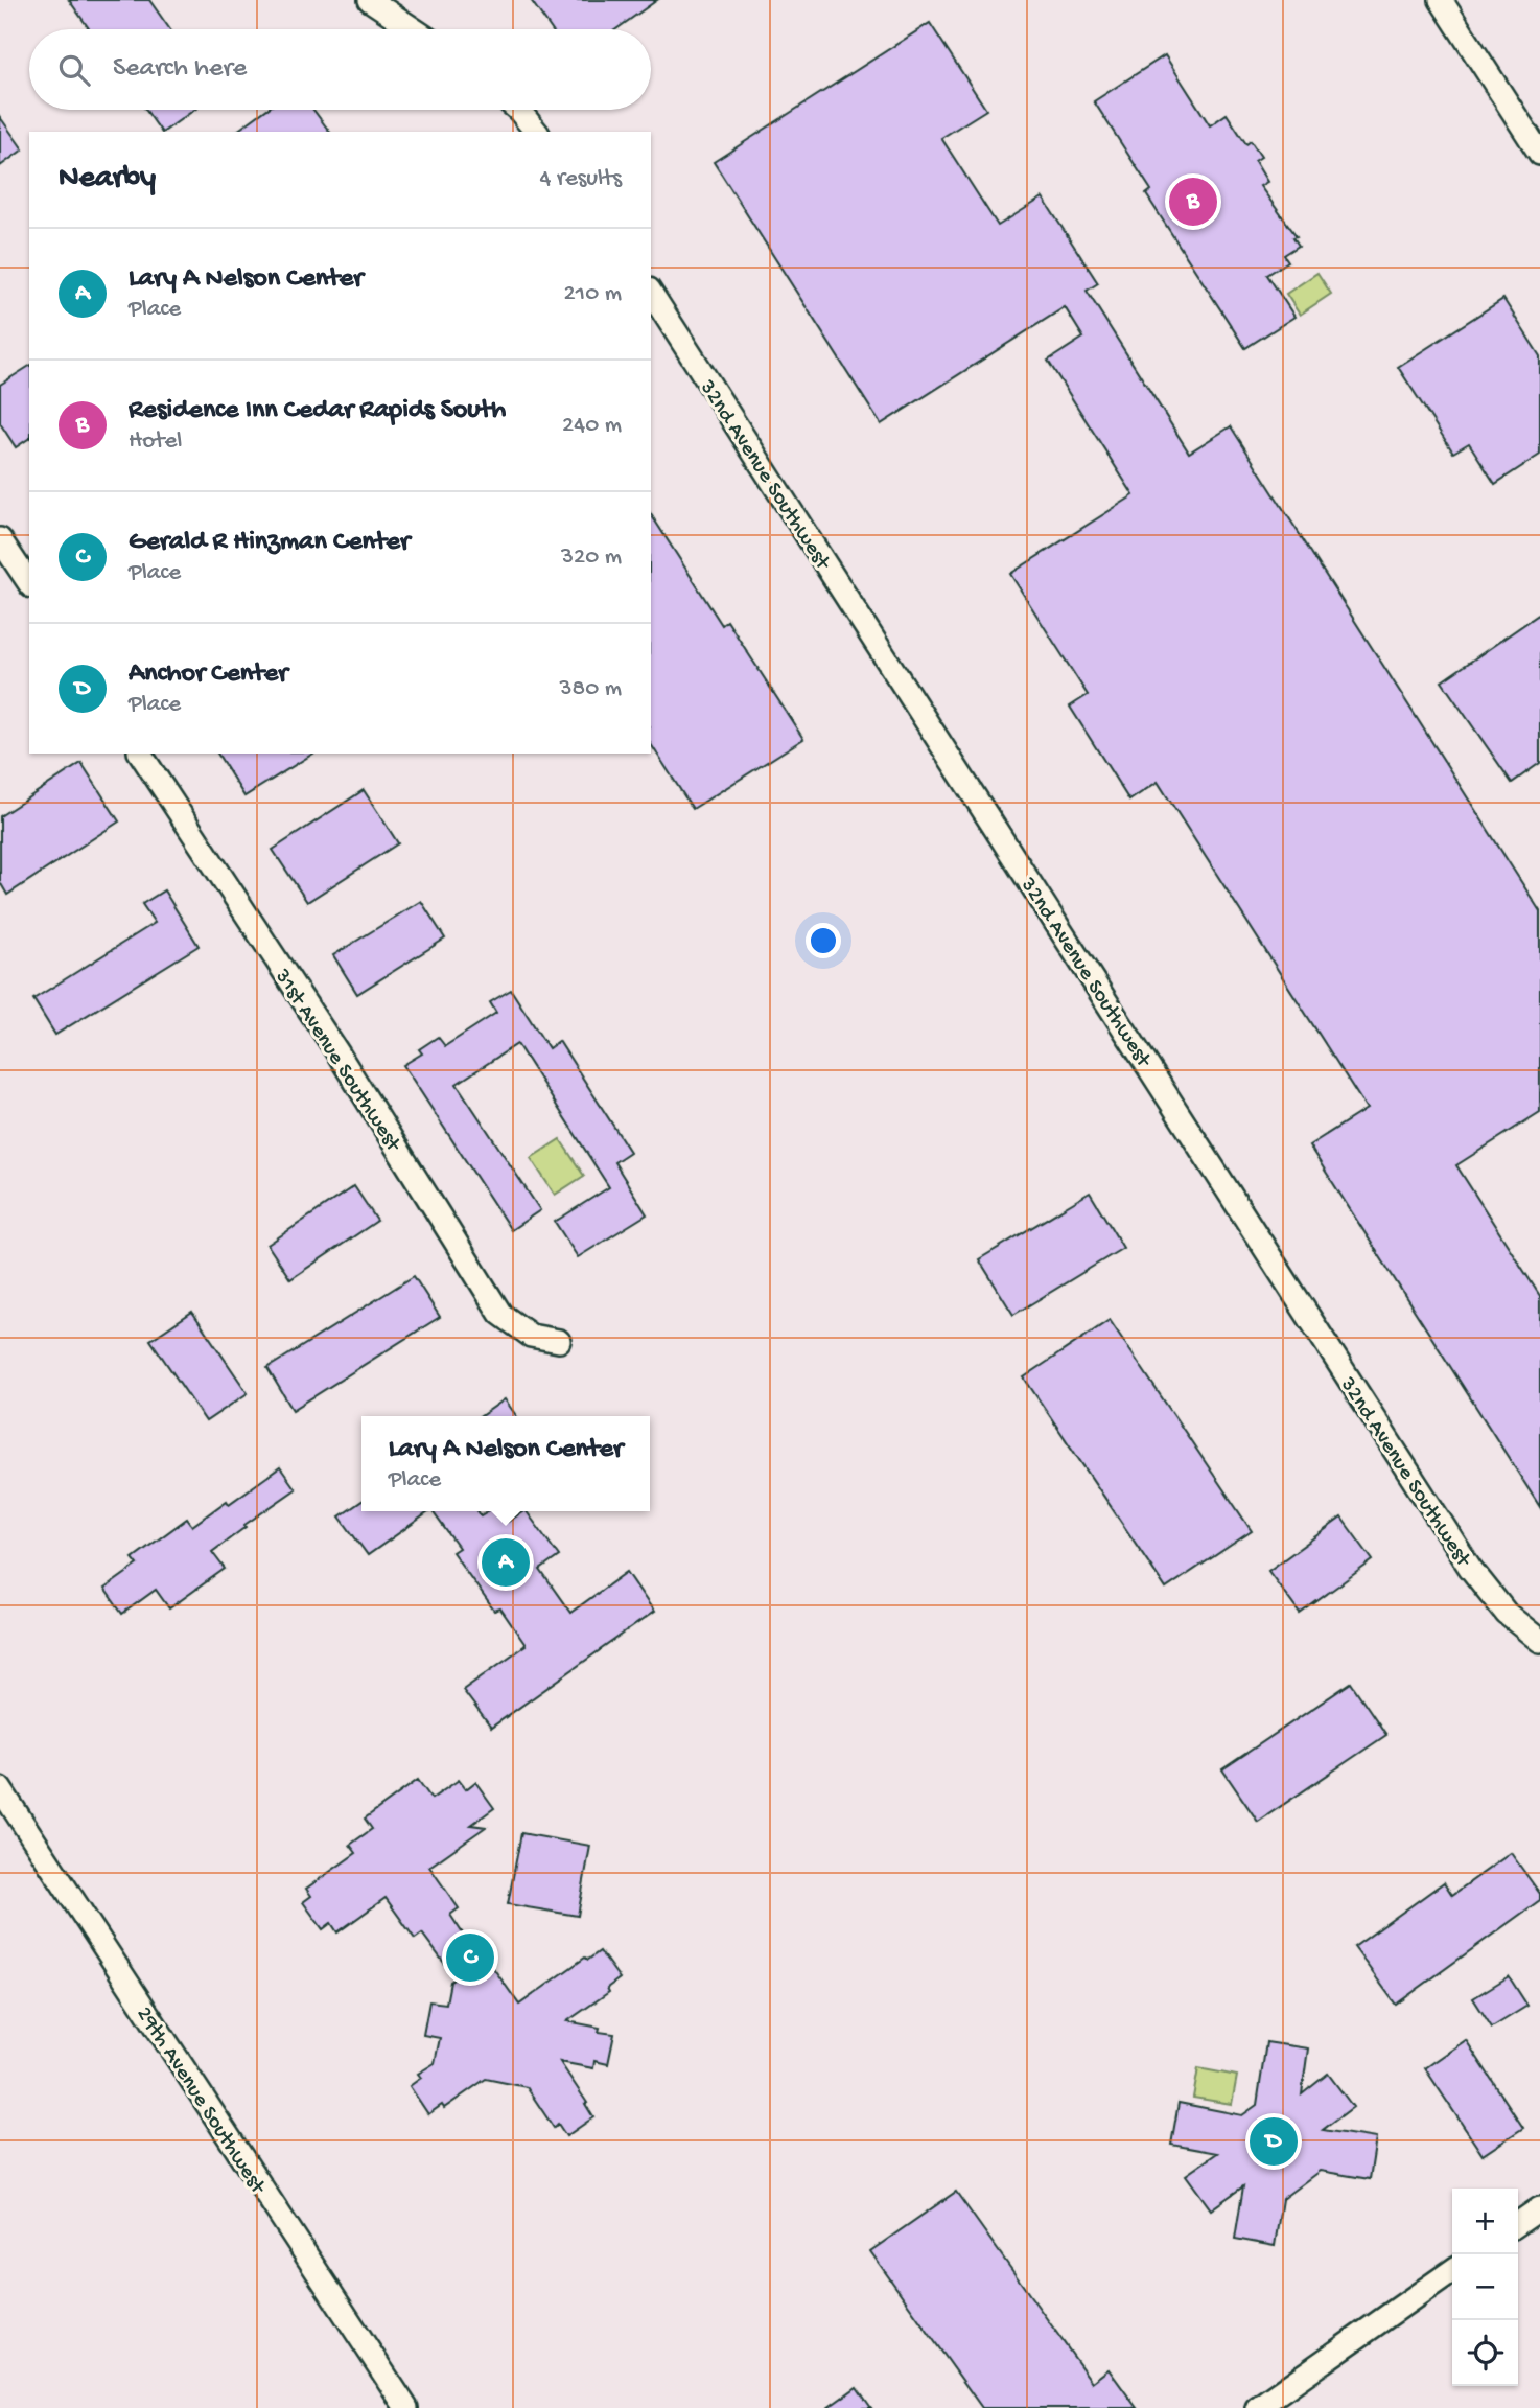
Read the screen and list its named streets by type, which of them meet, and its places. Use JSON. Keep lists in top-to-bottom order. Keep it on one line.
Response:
{"streets":{"street":["32nd Avenue Southwest","31st Avenue Southwest","29th Avenue Southwest"]},"page":{"search":"Search here","heading":["Nearby","4 results"],"pins":["B","A","C","D"],"list":[{"mark":"A","name":"Lary A Nelson Center","note":"Place","value":"210 m"},{"mark":"B","name":"Residence Inn Cedar Rapids South","note":"Hotel","value":"240 m"},{"mark":"C","name":"Gerald R Hinzman Center","note":"Place","value":"320 m"},{"mark":"D","name":"Anchor Center","note":"Place","value":"380 m"}],"popup":["Lary A Nelson Center","Place"],"map_buttons":["+","−"]}}
